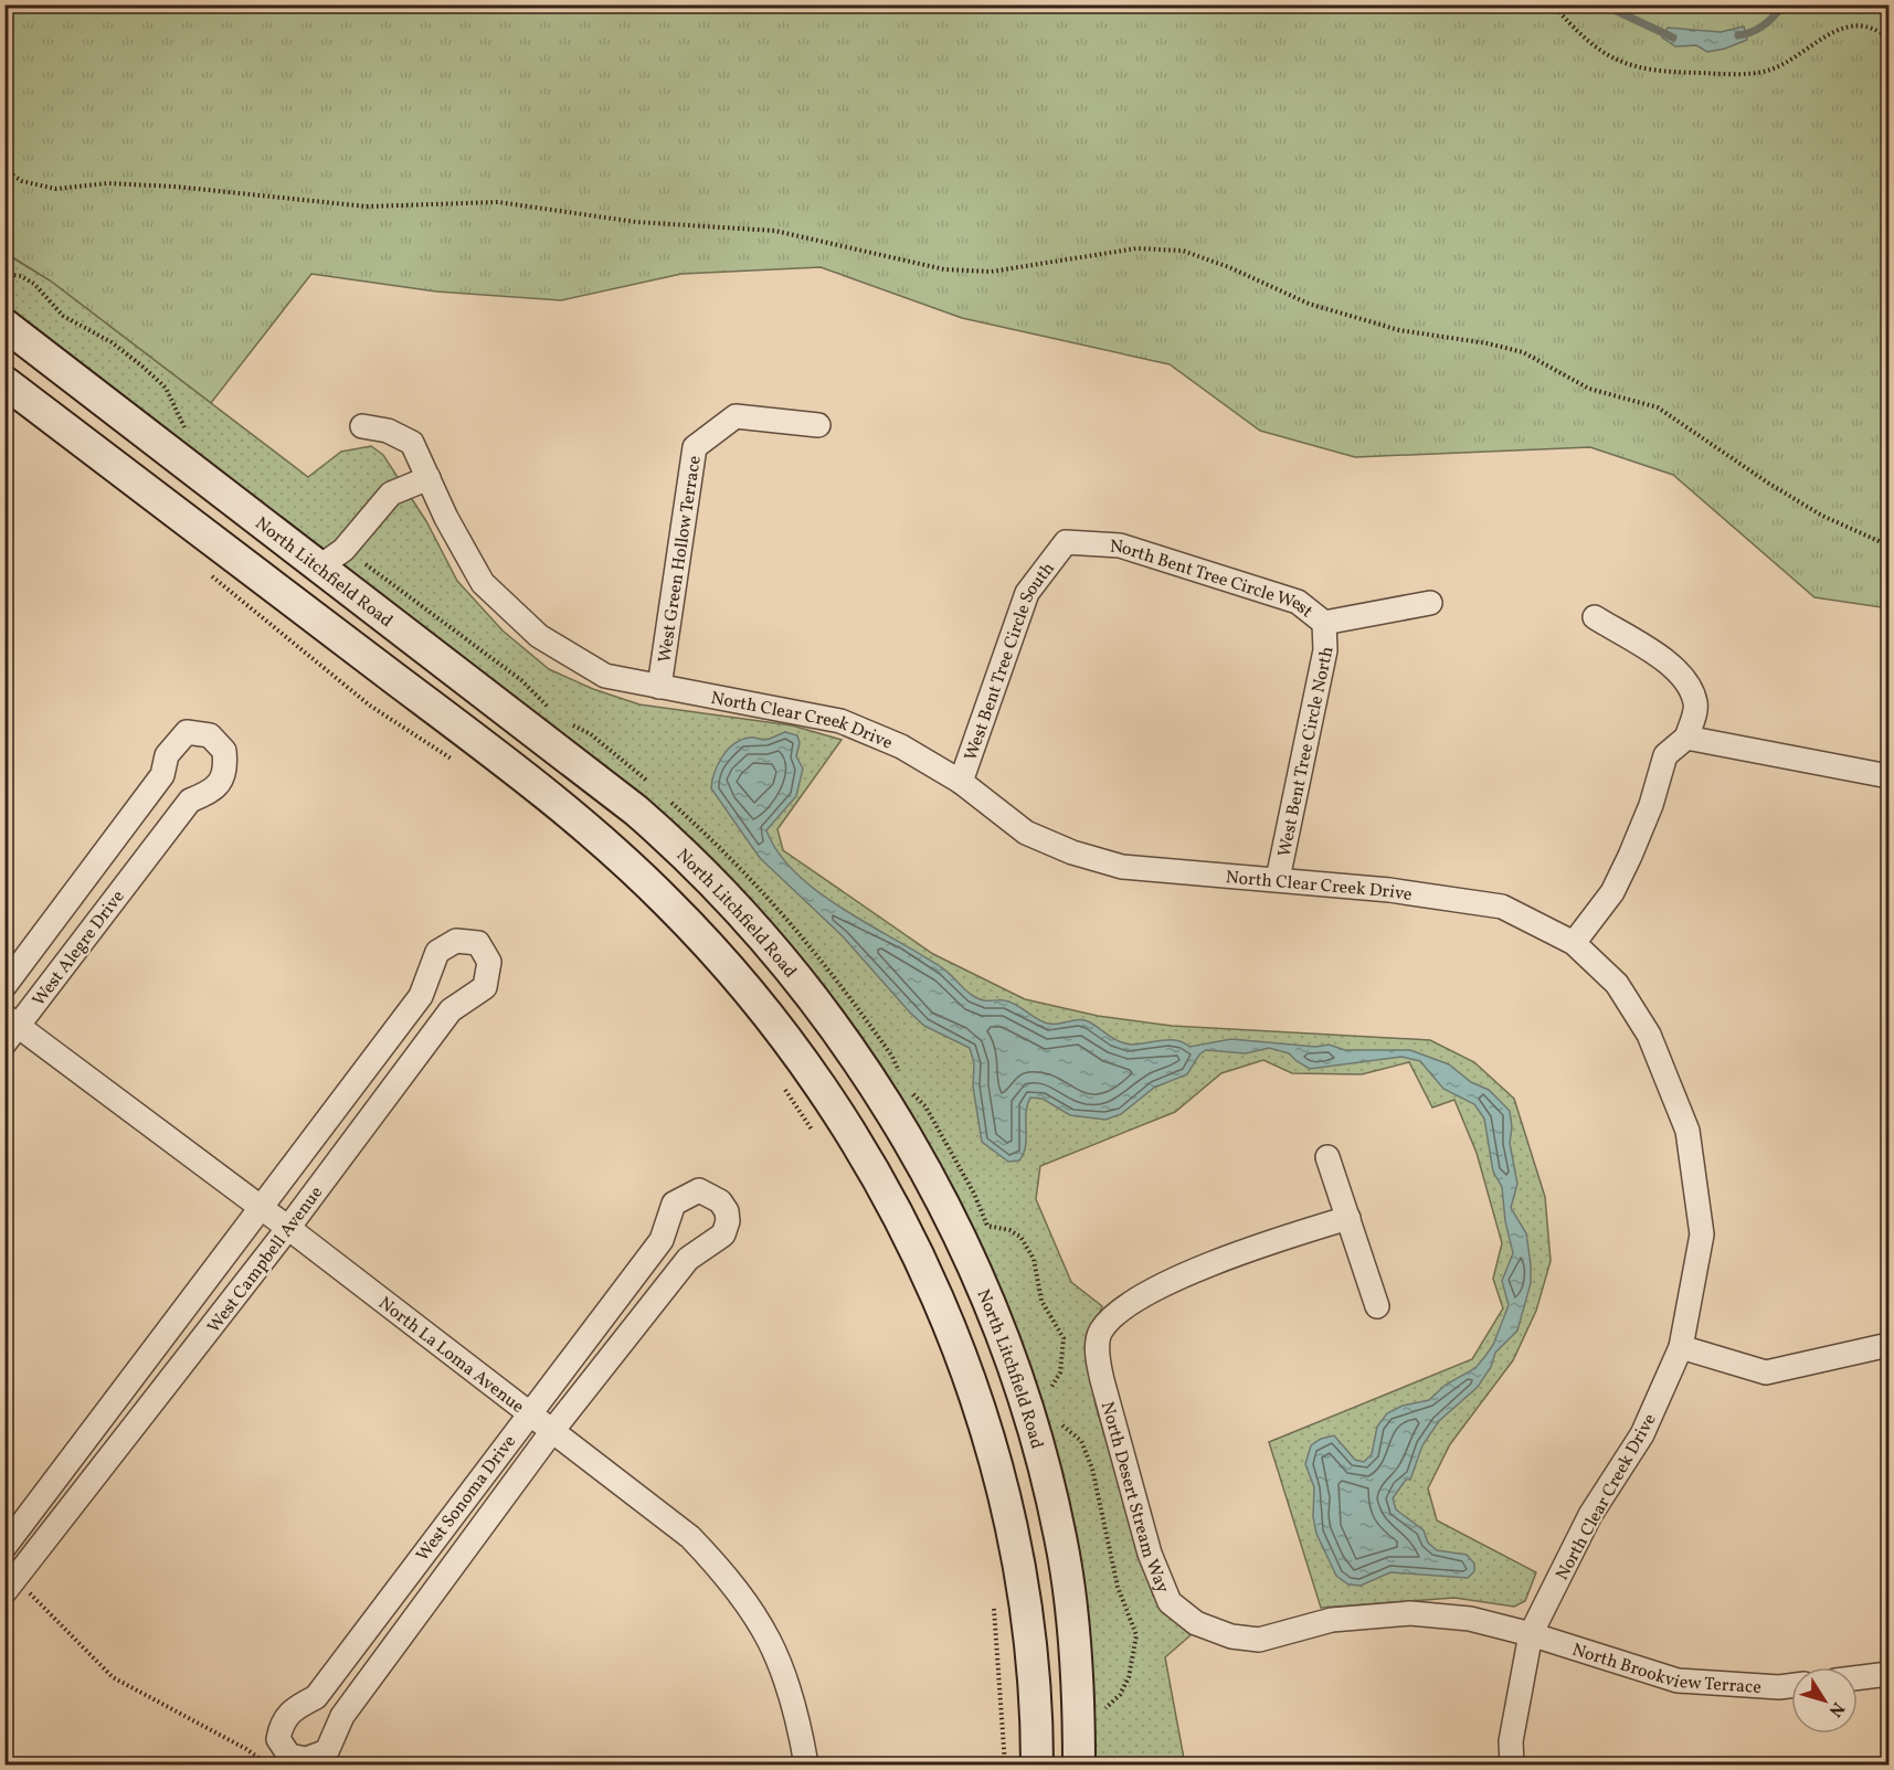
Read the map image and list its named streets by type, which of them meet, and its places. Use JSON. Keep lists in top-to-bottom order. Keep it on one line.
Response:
{"streets":{"main road":["North Litchfield Road"],"street":["West Green Hollow Terrace","North Bent Tree Circle West","West Bent Tree Circle South","North Clear Creek Drive","West Bent Tree Circle North","West Alegre Drive","West Campbell Avenue","North La Loma Avenue","North Desert Stream Way","West Sonoma Drive","North Brookview Terrace"]},"crossings":[["West Green Hollow Terrace","North Clear Creek Drive"],["North Bent Tree Circle West","West Bent Tree Circle South"],["North Bent Tree Circle West","West Bent Tree Circle North"],["West Bent Tree Circle South","North Clear Creek Drive"],["North Clear Creek Drive","West Bent Tree Circle North"],["North Clear Creek Drive","North Desert Stream Way"],["North Clear Creek Drive","North Brookview Terrace"],["West Alegre Drive","North La Loma Avenue"],["West Campbell Avenue","North La Loma Avenue"],["North La Loma Avenue","West Sonoma Drive"],["North Desert Stream Way","North Brookview Terrace"]],"north":"bottom right"}
